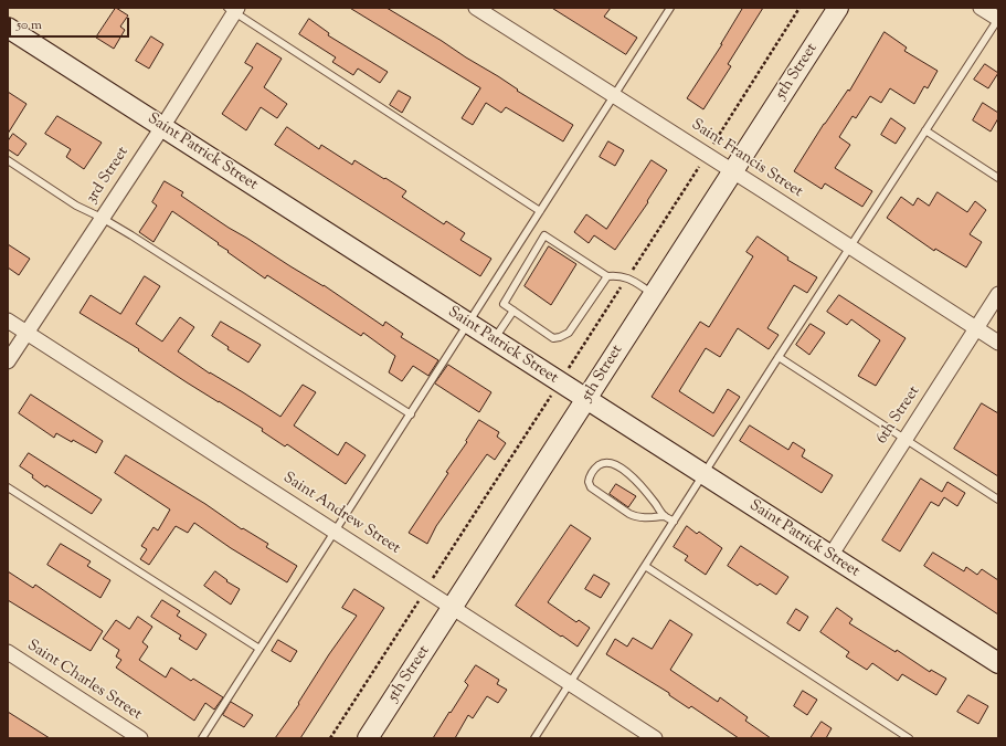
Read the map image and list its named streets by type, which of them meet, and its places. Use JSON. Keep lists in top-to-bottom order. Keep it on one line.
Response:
{"streets":{"main road":["5th Street","Saint Patrick Street"],"street":["Saint Francis Street","3rd Street","6th Street","Saint Andrew Street","Saint Charles Street"]},"crossings":[["5th Street","Saint Patrick Street"],["5th Street","Saint Francis Street"],["5th Street","Saint Andrew Street"],["Saint Patrick Street","3rd Street"],["Saint Patrick Street","6th Street"],["Saint Francis Street","6th Street"],["3rd Street","Saint Andrew Street"]],"scale_bar":"50 m"}
